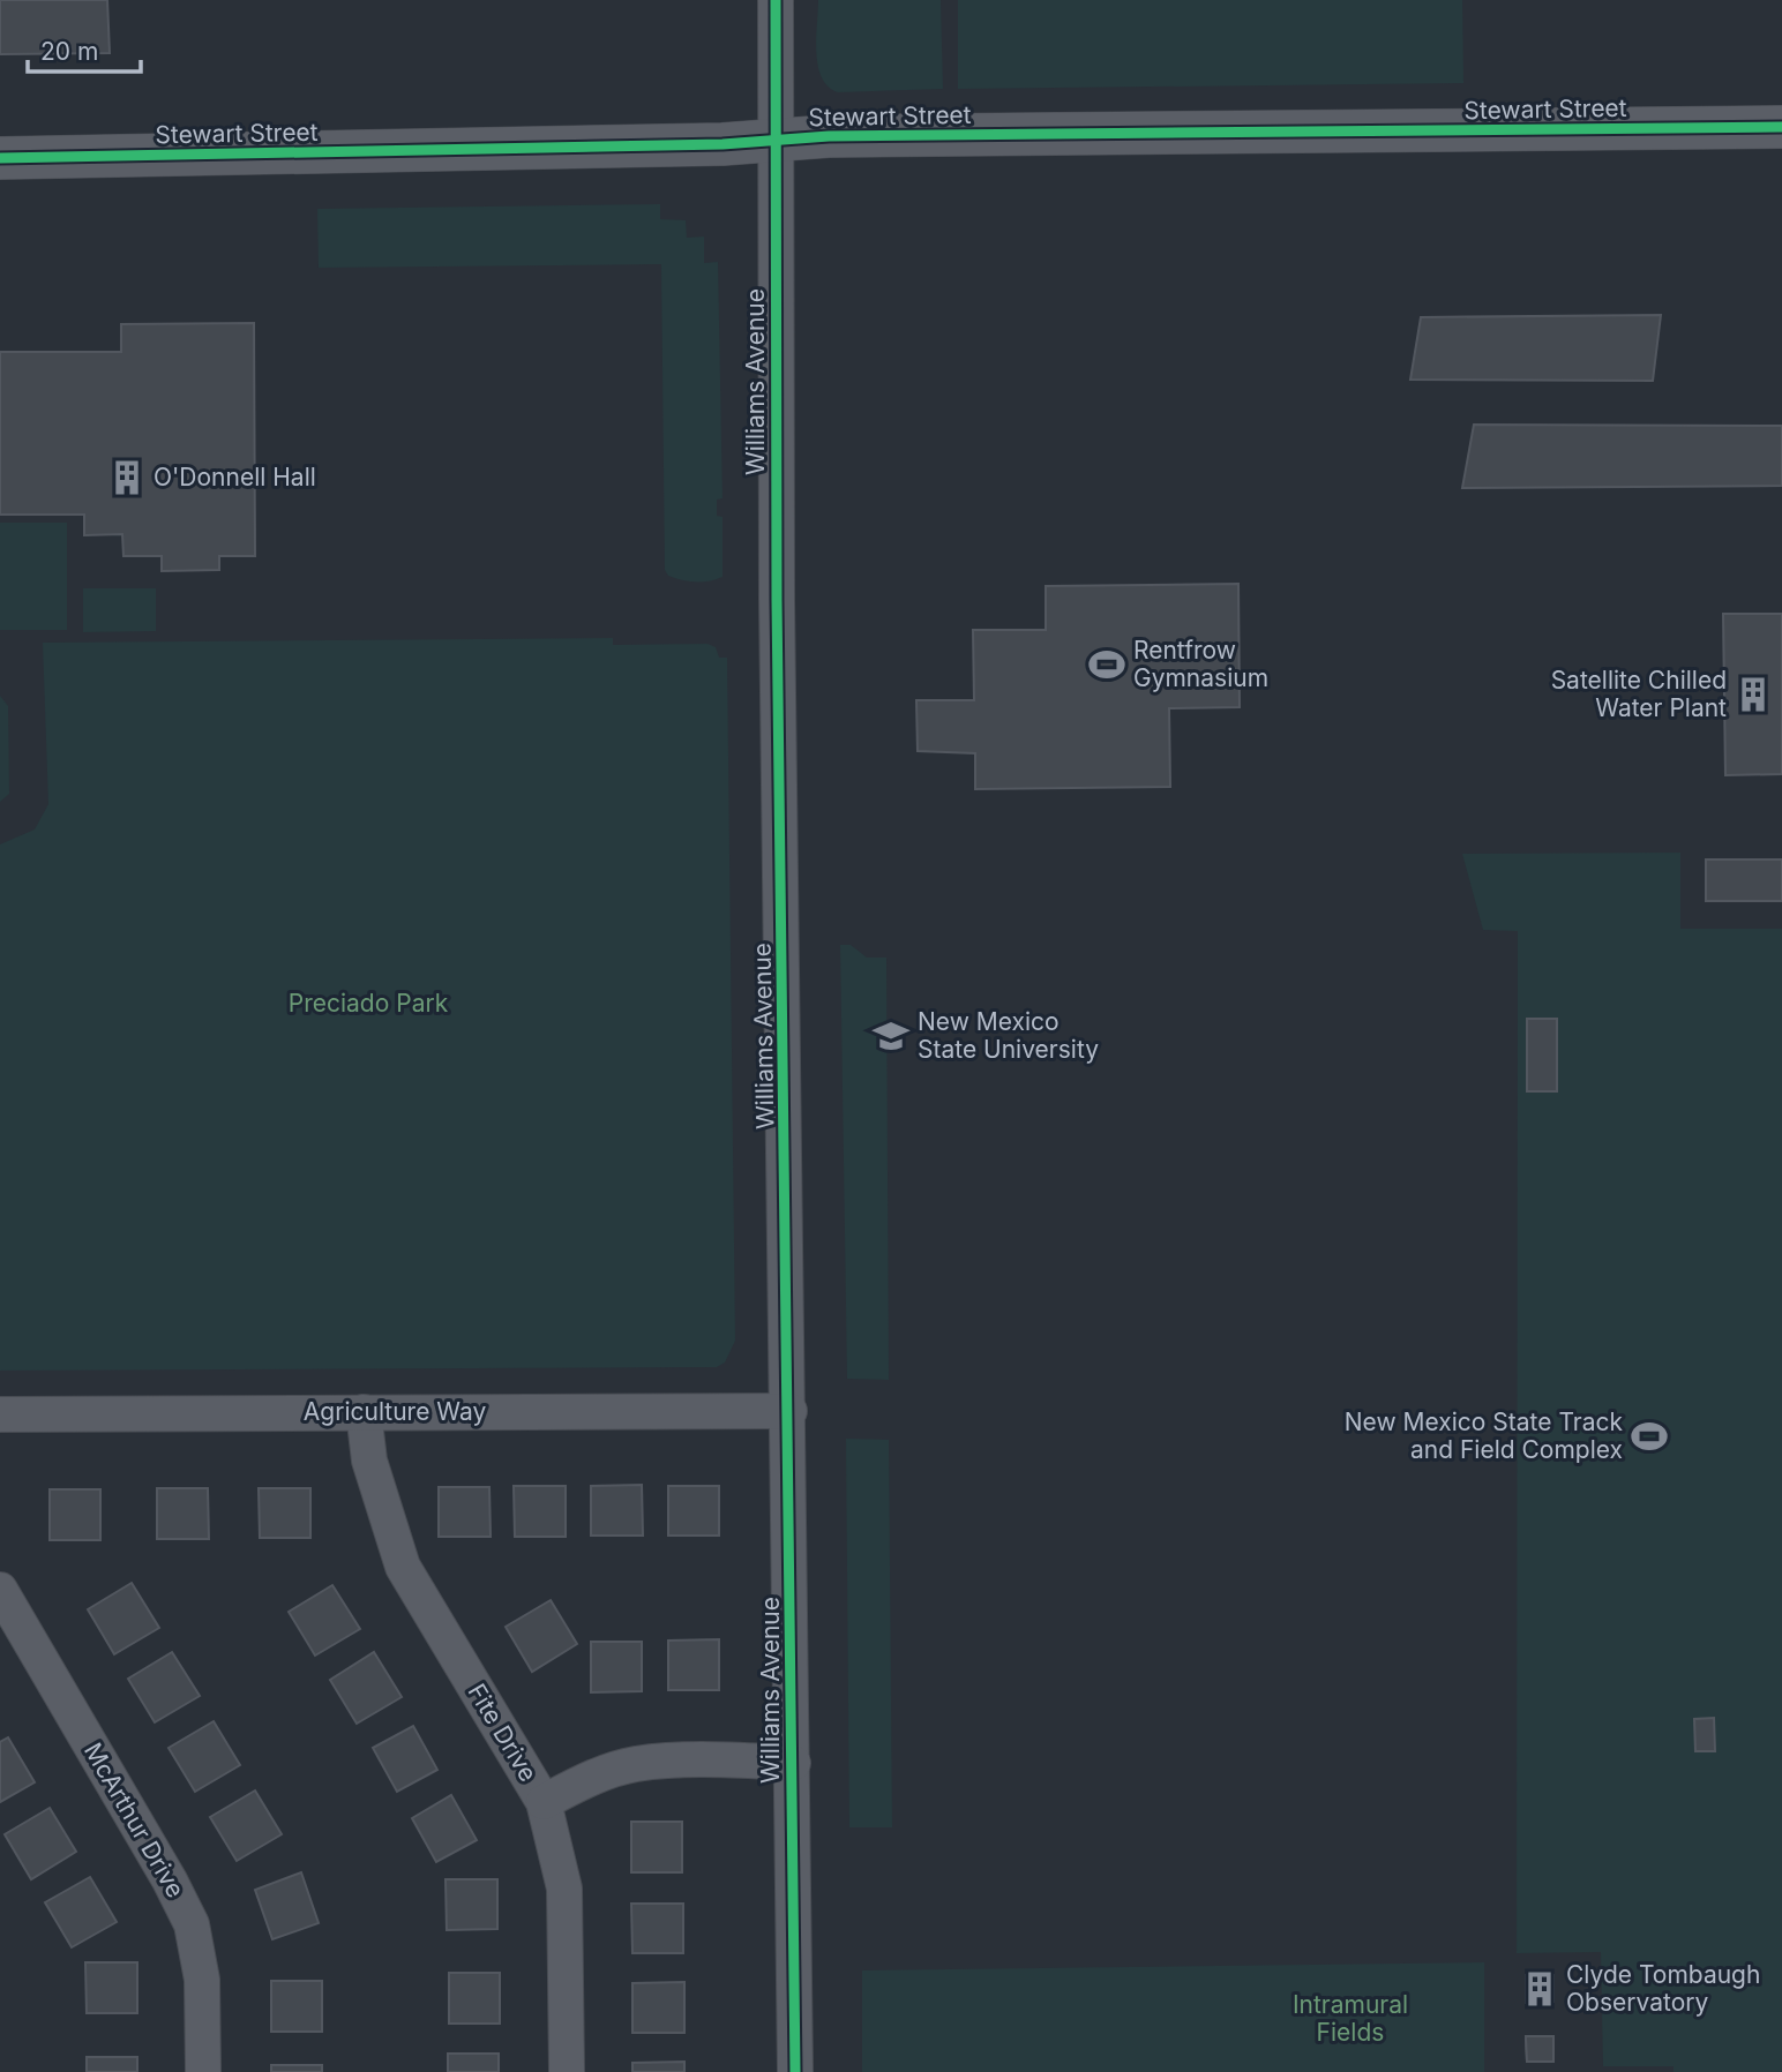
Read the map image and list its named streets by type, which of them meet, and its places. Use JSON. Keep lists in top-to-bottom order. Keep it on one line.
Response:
{"streets":{"street":["Stewart Street","Williams Avenue","Agriculture Way","Fite Drive","McArthur Drive"]},"crossings":[["Stewart Street","Williams Avenue"],["Williams Avenue","Agriculture Way"],["Agriculture Way","Fite Drive"]],"parks":["Preciado Park","Intramural Fields"],"places":{"building":["O'Donnell Hall","Satellite Chilled Water Plant","Clyde Tombaugh Observatory"],"sports":["Rentfrow Gymnasium","New Mexico State Track and Field Complex"],"school or university":["New Mexico State University"]},"scale_bar":"20 m"}
